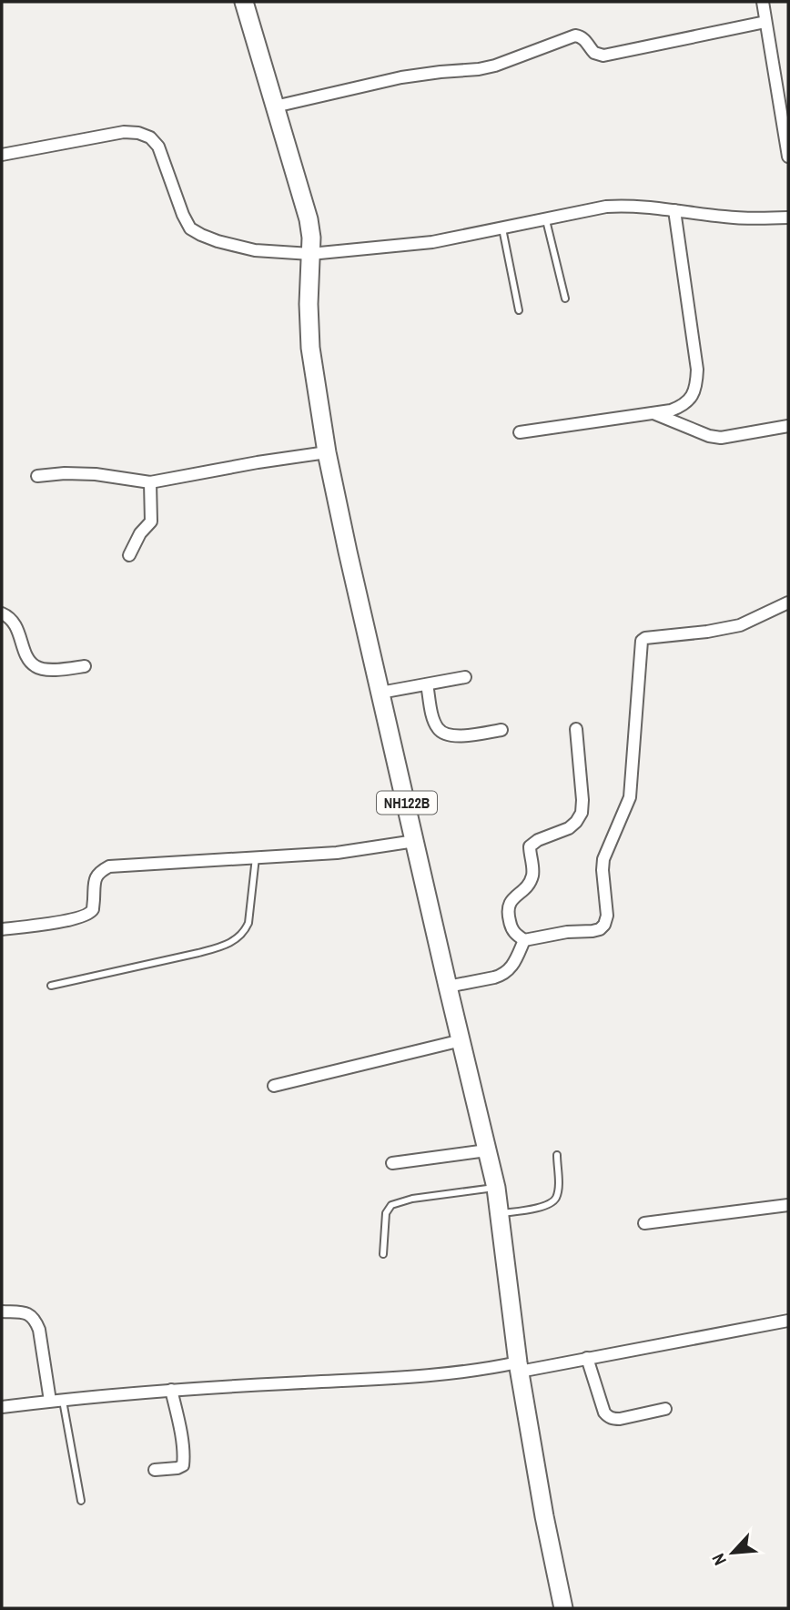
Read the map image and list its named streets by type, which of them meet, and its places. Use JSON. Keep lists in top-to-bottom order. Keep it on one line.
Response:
{"streets":{"highway":["NH122B"]},"north":"bottom left"}
